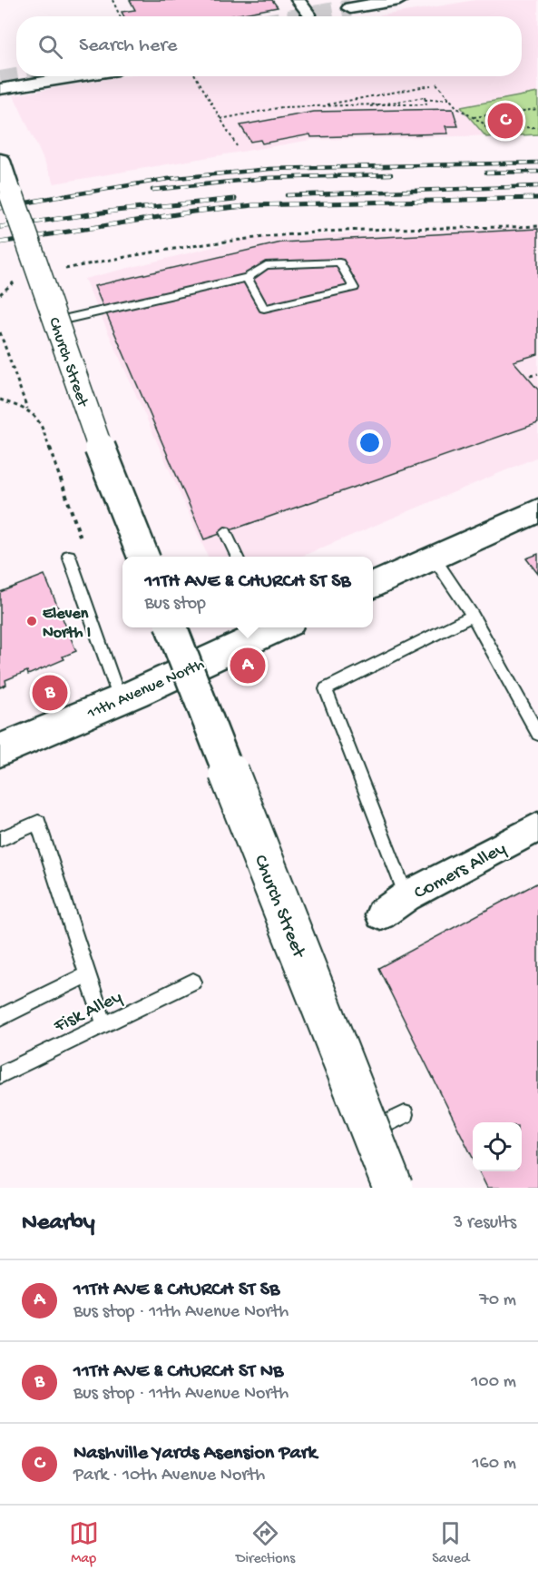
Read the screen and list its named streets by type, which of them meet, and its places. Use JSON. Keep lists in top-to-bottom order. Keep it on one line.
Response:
{"streets":{"main road":["Church Street","11th Avenue North"],"street":["Comers Alley"],"lane":["Fisk Alley"]},"crossings":[["Church Street","11th Avenue North"]],"places":["Eleven North I"],"page":{"search":"Search here","pins":["C","A","B"],"popup":["11TH AVE & CHURCH ST SB","Bus stop"],"heading":["Nearby","3 results"],"list":[{"mark":"A","name":"11TH AVE & CHURCH ST SB","note":"Bus stop · 11th Avenue North","value":"70 m"},{"mark":"B","name":"11TH AVE & CHURCH ST NB","note":"Bus stop · 11th Avenue North","value":"100 m"},{"mark":"C","name":"Nashville Yards Asension Park","note":"Park · 10th Avenue North","value":"160 m"}],"nav":["Map","Directions","Saved"]}}
